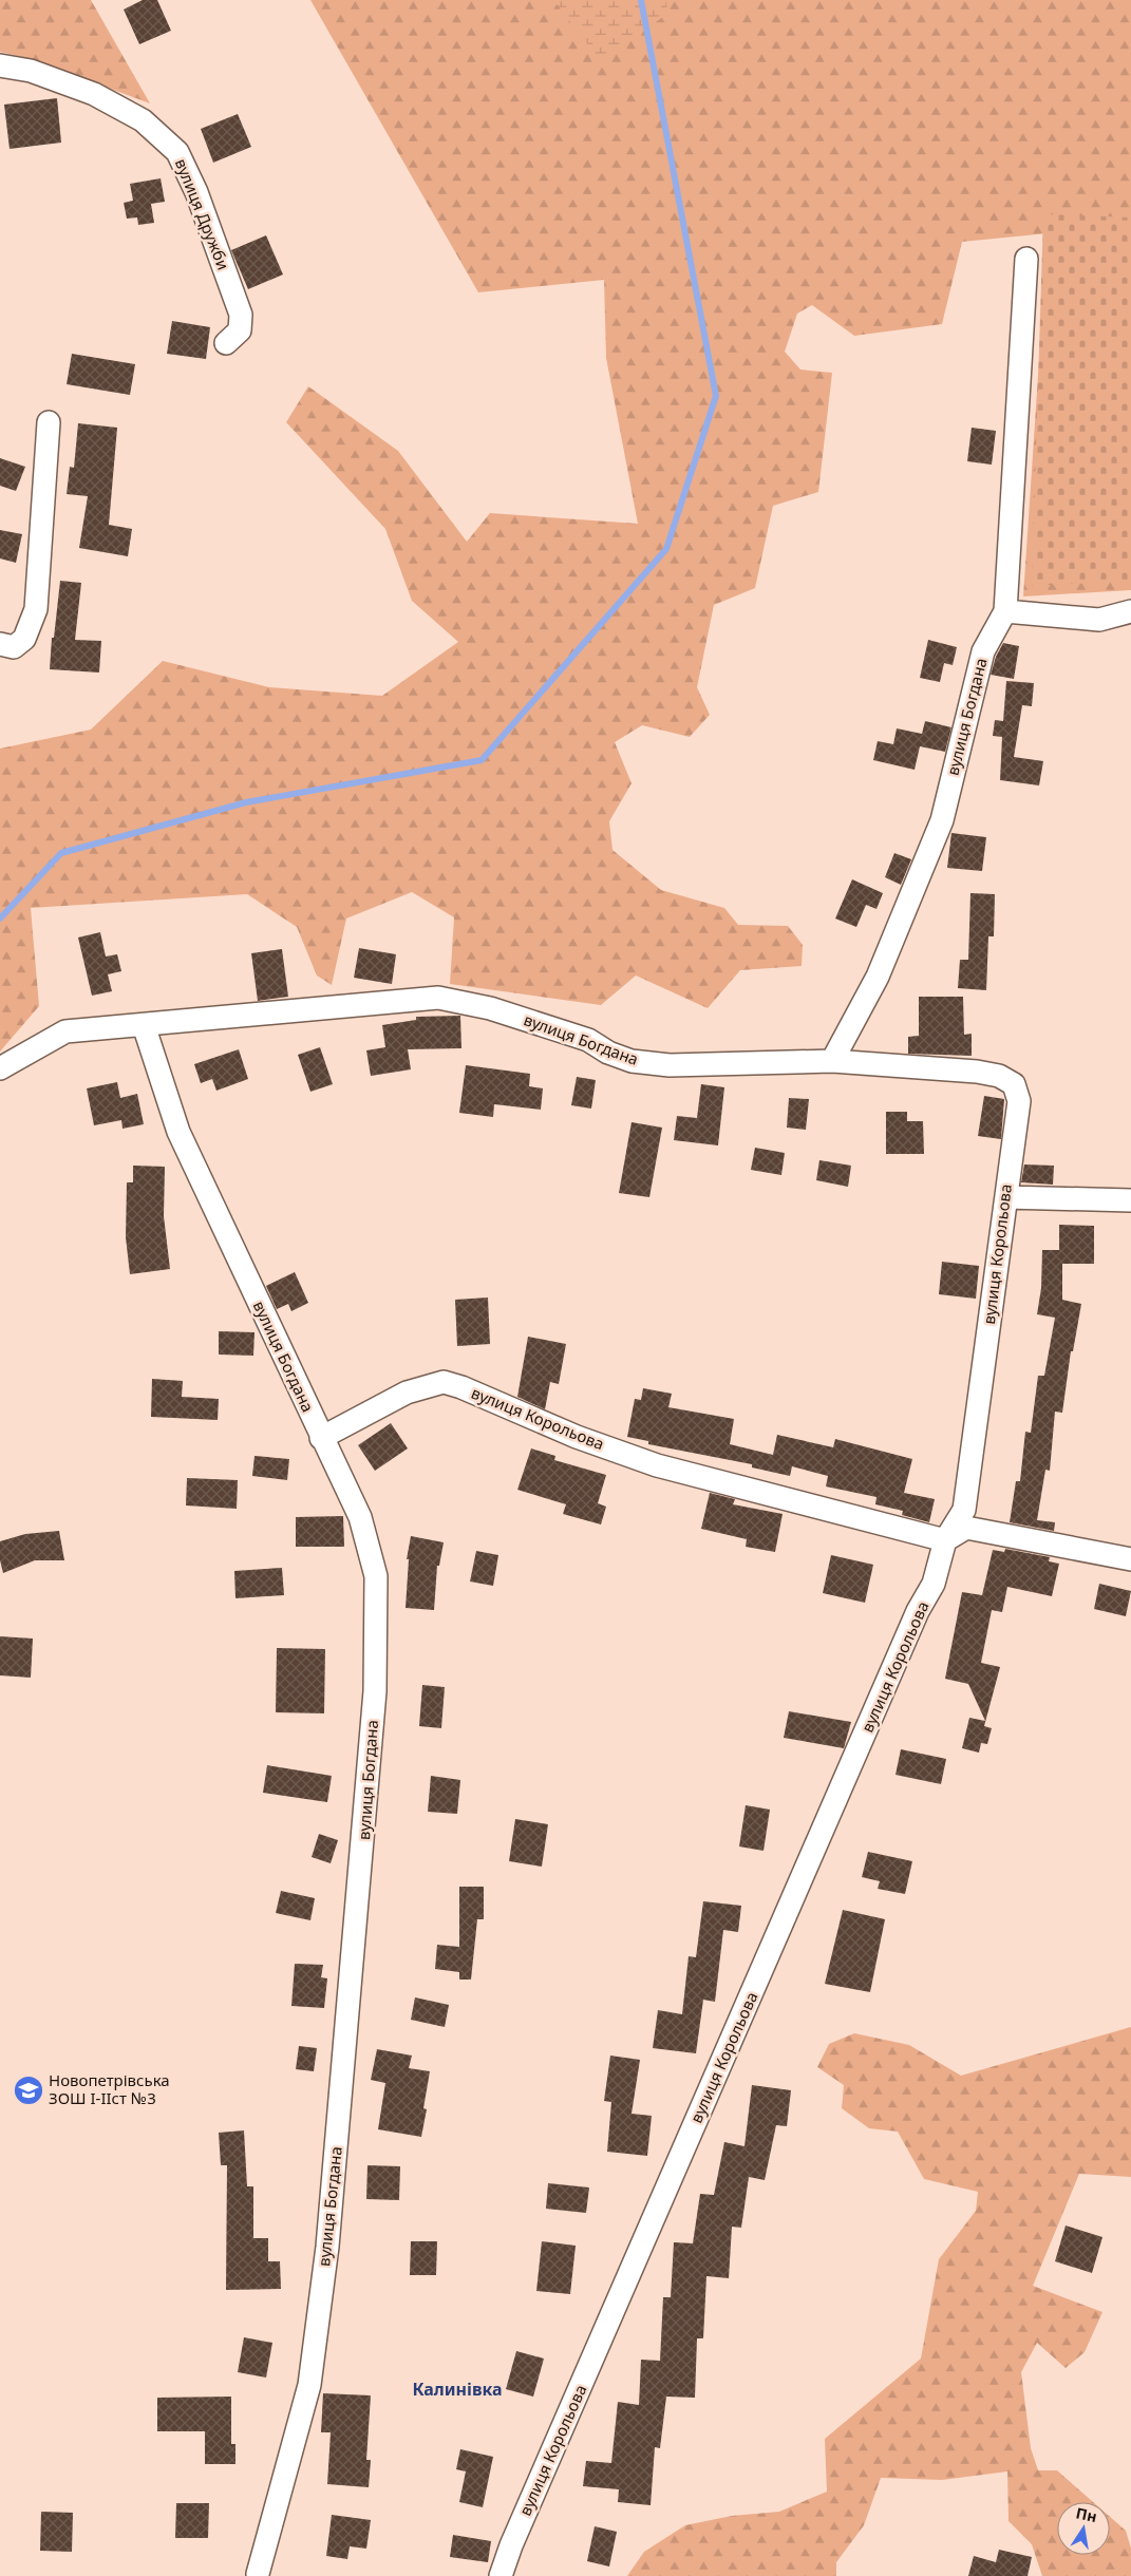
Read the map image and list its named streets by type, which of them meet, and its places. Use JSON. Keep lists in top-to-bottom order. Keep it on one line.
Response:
{"streets":{"street":["вулиця Дружби","вулиця Богдана","вулиця Корольова"]},"crossings":[["вулиця Богдана","вулиця Корольова"]],"districts":["Калинівка"],"places":{"school or university":["Новопетрівська ЗОШ I-IIст №3"]},"north":"top"}
